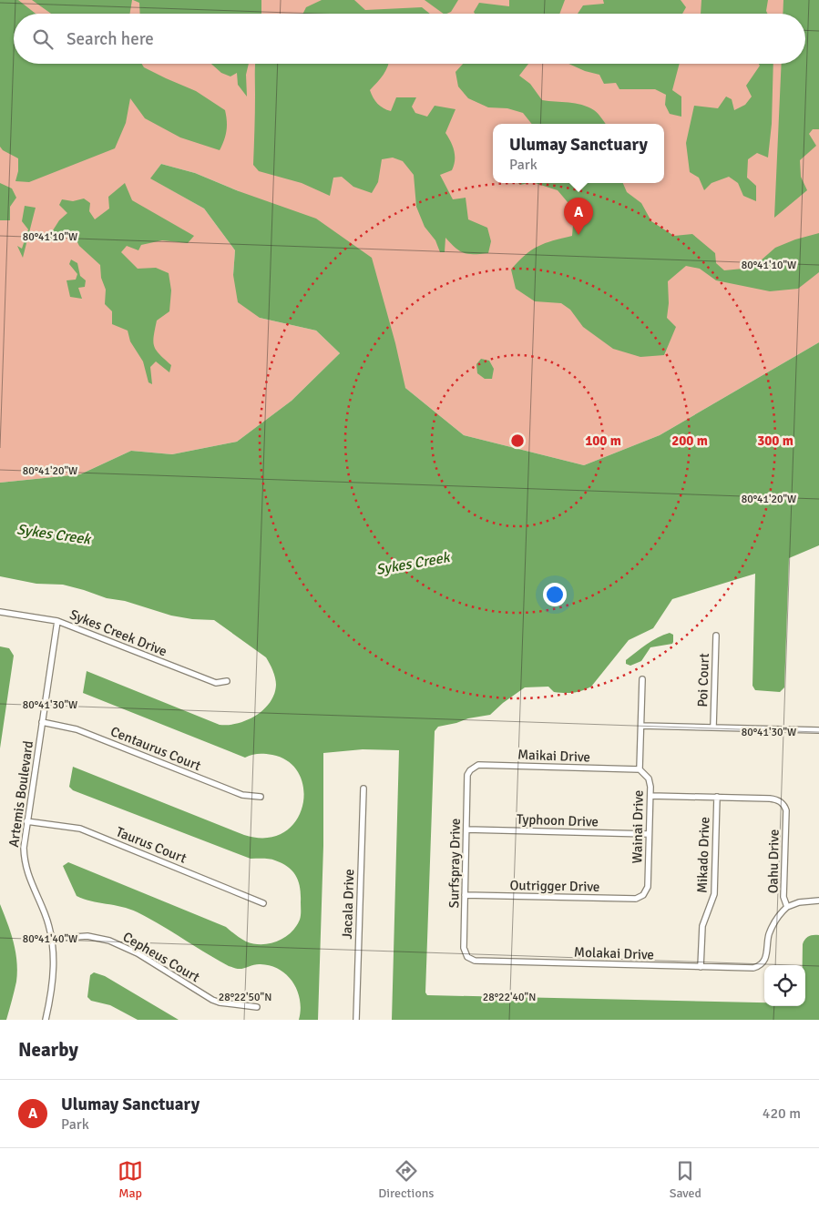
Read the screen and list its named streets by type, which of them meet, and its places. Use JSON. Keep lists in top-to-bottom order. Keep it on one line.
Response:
{"streets":{"street":["Sykes Creek Drive","Poi Court","Centaurus Court","Maikai Drive","Artemis Boulevard","Typhoon Drive","Wainai Drive","Taurus Court","Mikado Drive","Oahu Drive","Surfspray Drive","Outrigger Drive","Jacala Drive","Molakai Drive","Cepheus Court"]},"crossings":[["Sykes Creek Drive","Artemis Boulevard"],["Centaurus Court","Artemis Boulevard"],["Maikai Drive","Wainai Drive"],["Maikai Drive","Surfspray Drive"],["Artemis Boulevard","Taurus Court"],["Artemis Boulevard","Cepheus Court"],["Typhoon Drive","Wainai Drive"],["Typhoon Drive","Surfspray Drive"],["Wainai Drive","Outrigger Drive"],["Mikado Drive","Oahu Drive"],["Mikado Drive","Molakai Drive"],["Oahu Drive","Molakai Drive"],["Surfspray Drive","Outrigger Drive"],["Surfspray Drive","Molakai Drive"]],"water":["Sykes Creek"],"page":{"search":"Search here","popup":["Ulumay Sanctuary","Park"],"pins":"A","heading":"Nearby","list":[{"mark":"A","name":"Ulumay Sanctuary","note":"Park","value":"420 m"}],"nav":["Map","Directions","Saved"]},"coordinates":["80°41'10\"W","80°41'20\"W","80°41'30\"W","80°41'40\"W","28°22'50\"N","28°22'40\"N"],"rings":["100 m","200 m","300 m"]}
